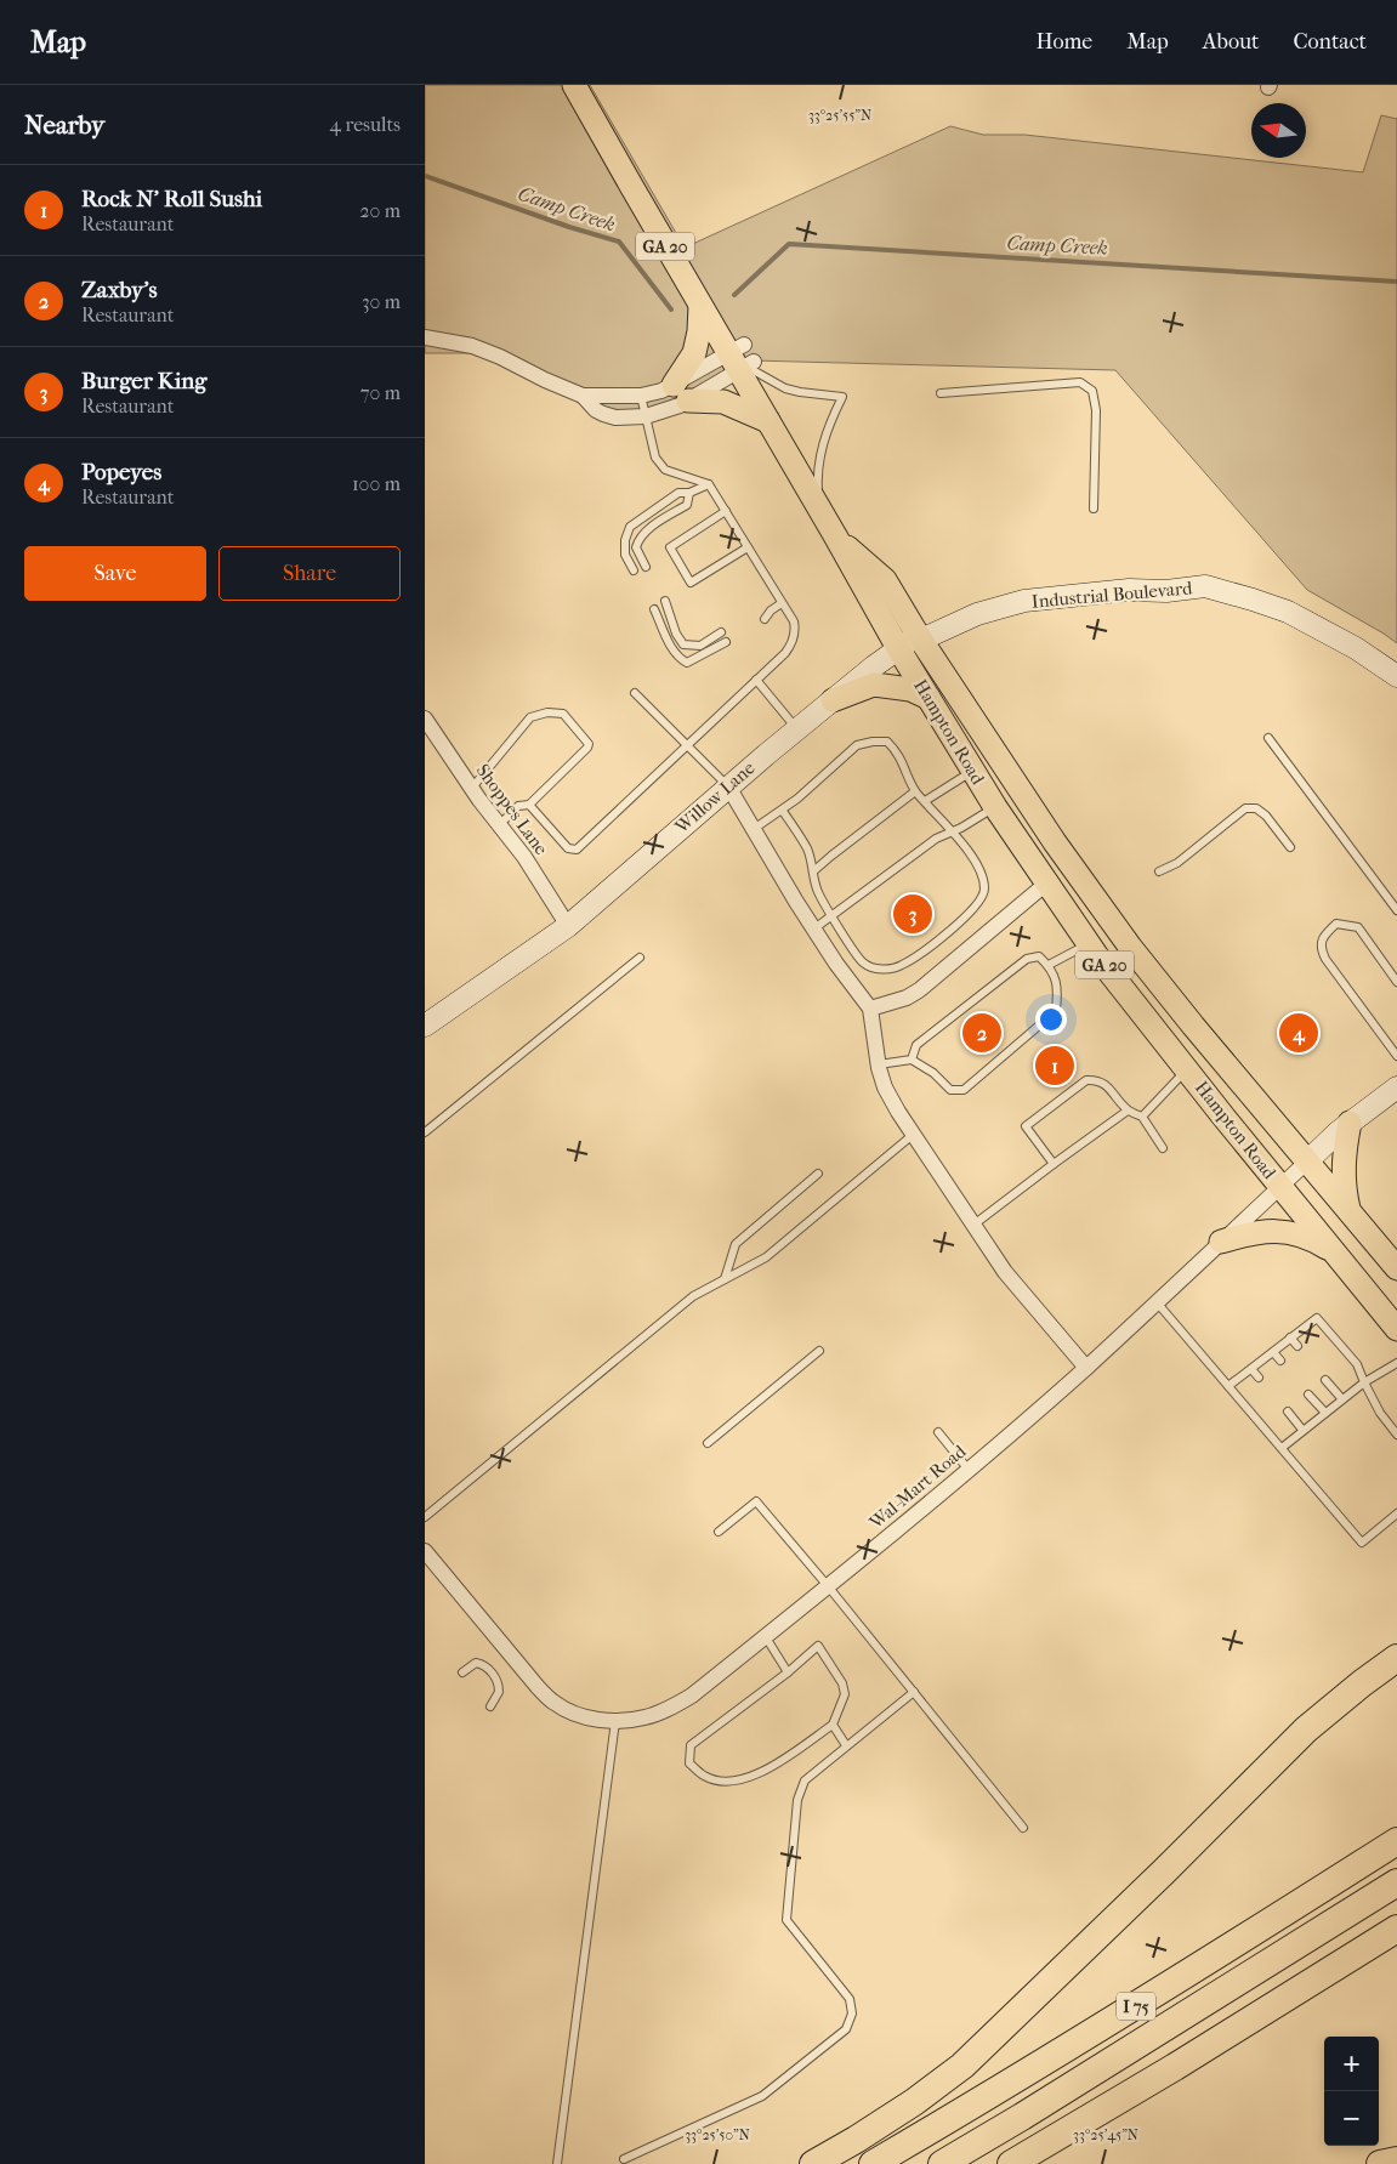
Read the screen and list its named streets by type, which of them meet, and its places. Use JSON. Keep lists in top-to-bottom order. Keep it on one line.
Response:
{"streets":{"highway":["I 75"],"main road":["GA 20","Hampton Road"],"street":["Industrial Boulevard","Willow Lane","Shoppes Lane","Wal-Mart Road"]},"crossings":[["Industrial Boulevard","Hampton Road"],["Industrial Boulevard","Willow Lane"],["Hampton Road","Willow Lane"],["Hampton Road","Wal-Mart Road"],["Willow Lane","Shoppes Lane"]],"water":["Camp Creek"],"north":"left","page":{"header":"Map","nav":["Home","Map","About","Contact"],"heading":["Nearby","4 results"],"list":[{"mark":"1","name":"Rock N' Roll Sushi","note":"Restaurant","value":"20 m"},{"mark":"2","name":"Zaxby's","note":"Restaurant","value":"30 m"},{"mark":"3","name":"Burger King","note":"Restaurant","value":"70 m"},{"mark":"4","name":"Popeyes","note":"Restaurant","value":"100 m"}],"buttons":["Save","Share"],"pins":["3","2","4","1"],"map_buttons":["+","−"]},"coordinates":["33°25'55\"N","33°25'50\"N","33°25'45\"N"]}
